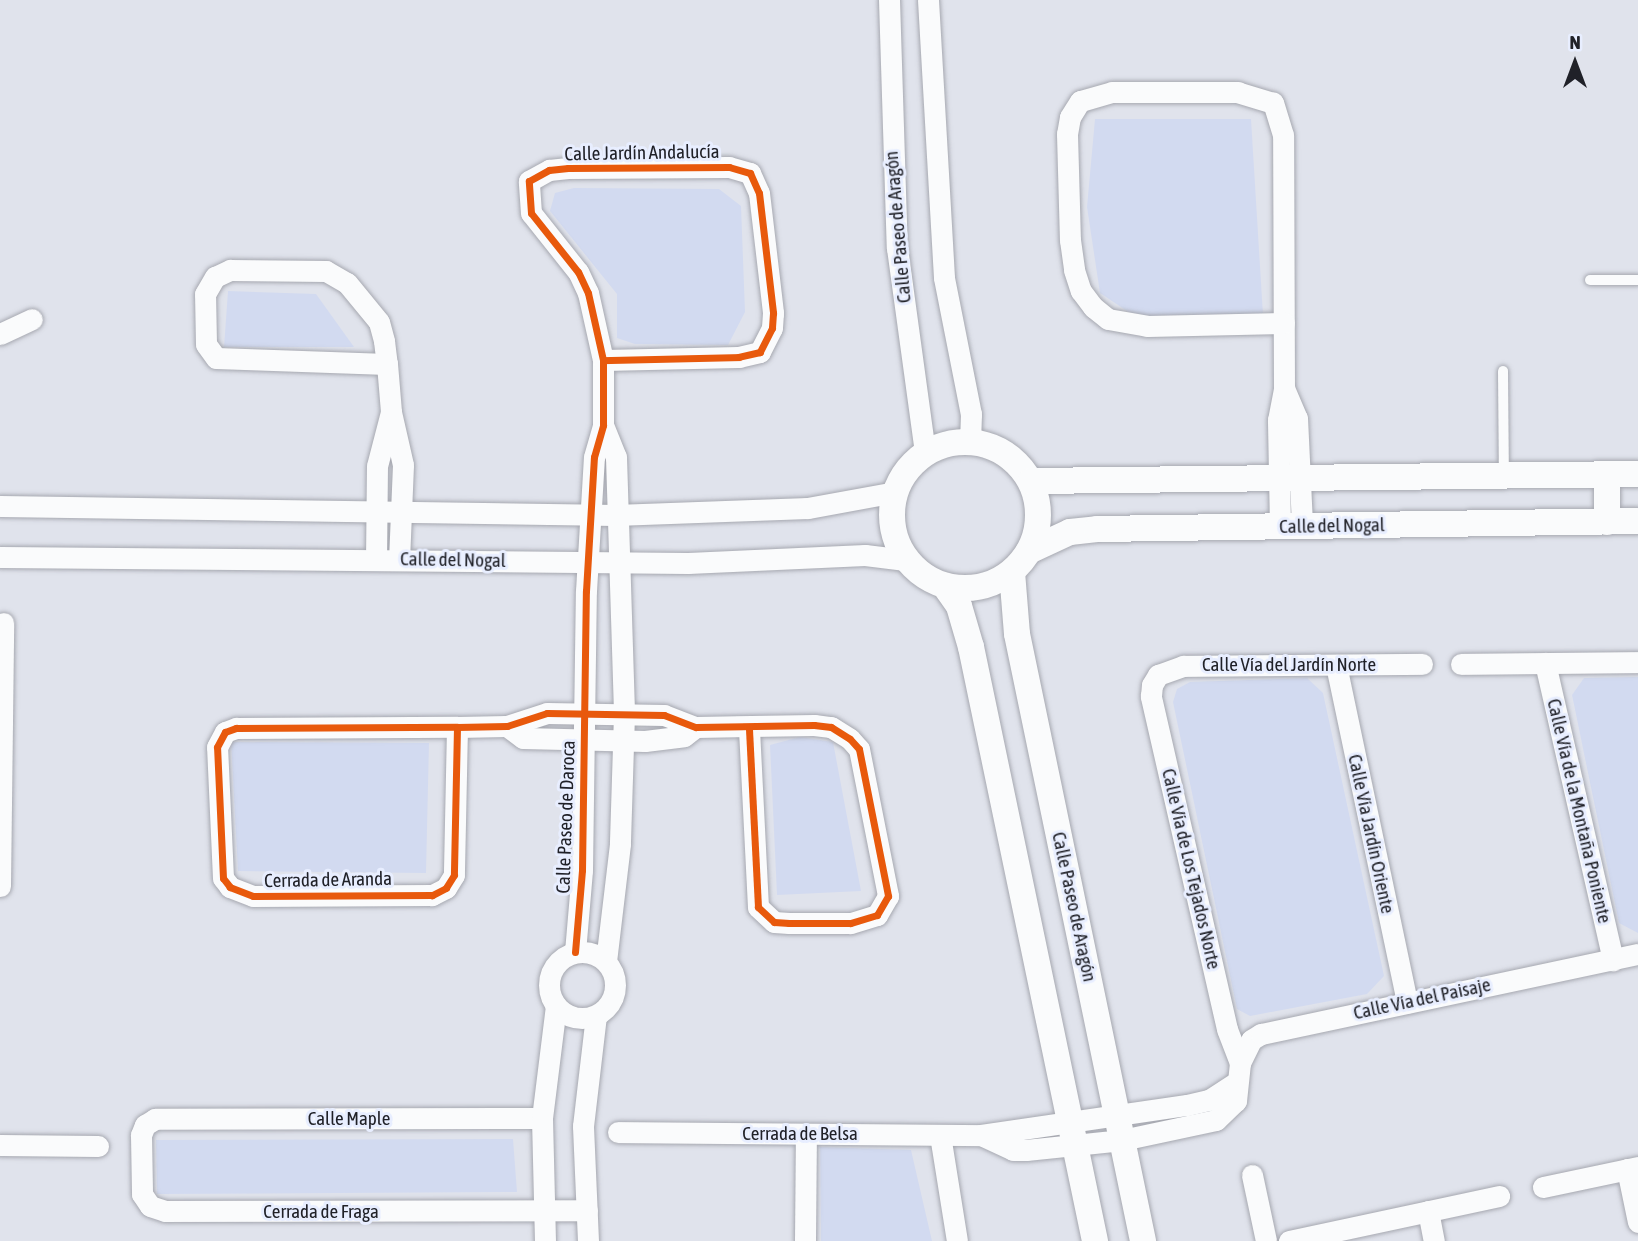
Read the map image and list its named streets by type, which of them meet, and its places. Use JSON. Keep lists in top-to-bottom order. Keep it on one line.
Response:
{"streets":{"street":["Calle Jardín Andalucía","Calle Paseo de Aragón","Calle del Nogal","Calle Vía del Jardín Norte","Calle Vía de la Montaña Poniente","Calle Paseo de Daroca","Calle Vía Jardín Oriente","Calle Vía de Los Tejados Norte","Cerrada de Aranda","Calle Vía del Paisaje","Calle Maple","Cerrada de Belsa","Cerrada de Fraga"]},"crossings":[["Calle Paseo de Aragón","Calle del Nogal"],["Calle Paseo de Aragón","Calle Vía del Paisaje"],["Calle Paseo de Aragón","Cerrada de Belsa"],["Calle del Nogal","Calle Paseo de Daroca"],["Calle Vía del Jardín Norte","Calle Vía Jardín Oriente"],["Calle Vía del Jardín Norte","Calle Vía de Los Tejados Norte"],["Calle Vía de la Montaña Poniente","Calle Vía del Paisaje"],["Calle Paseo de Daroca","Cerrada de Aranda"],["Calle Vía Jardín Oriente","Calle Vía del Paisaje"],["Calle Vía de Los Tejados Norte","Calle Vía del Paisaje"],["Calle Vía del Paisaje","Cerrada de Belsa"],["Calle Maple","Cerrada de Fraga"]],"north":"top"}
